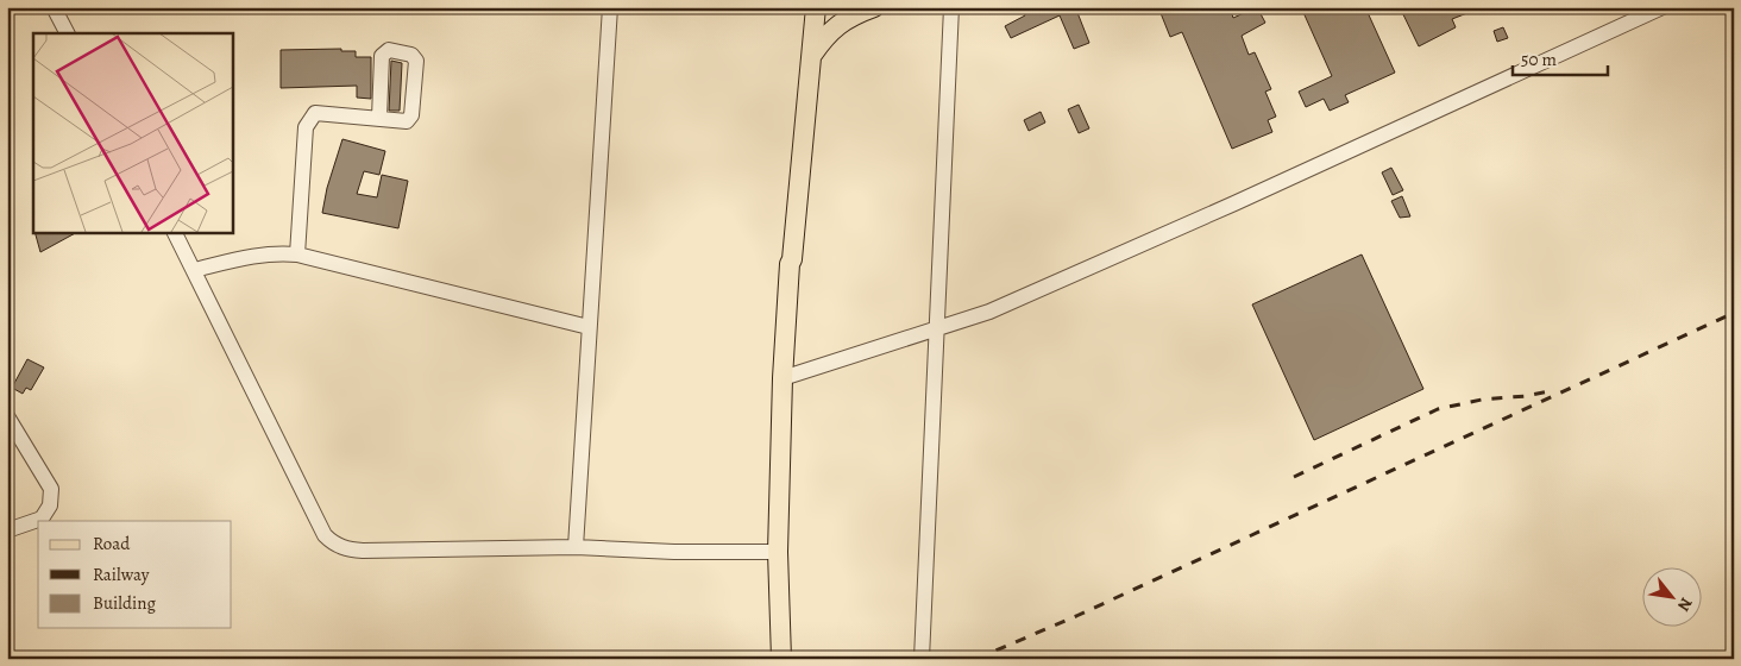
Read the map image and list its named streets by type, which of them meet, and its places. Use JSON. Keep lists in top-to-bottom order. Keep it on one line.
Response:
{"legend":["Road","Railway","Building"],"scale_bar":"50 m","north":"bottom right"}
